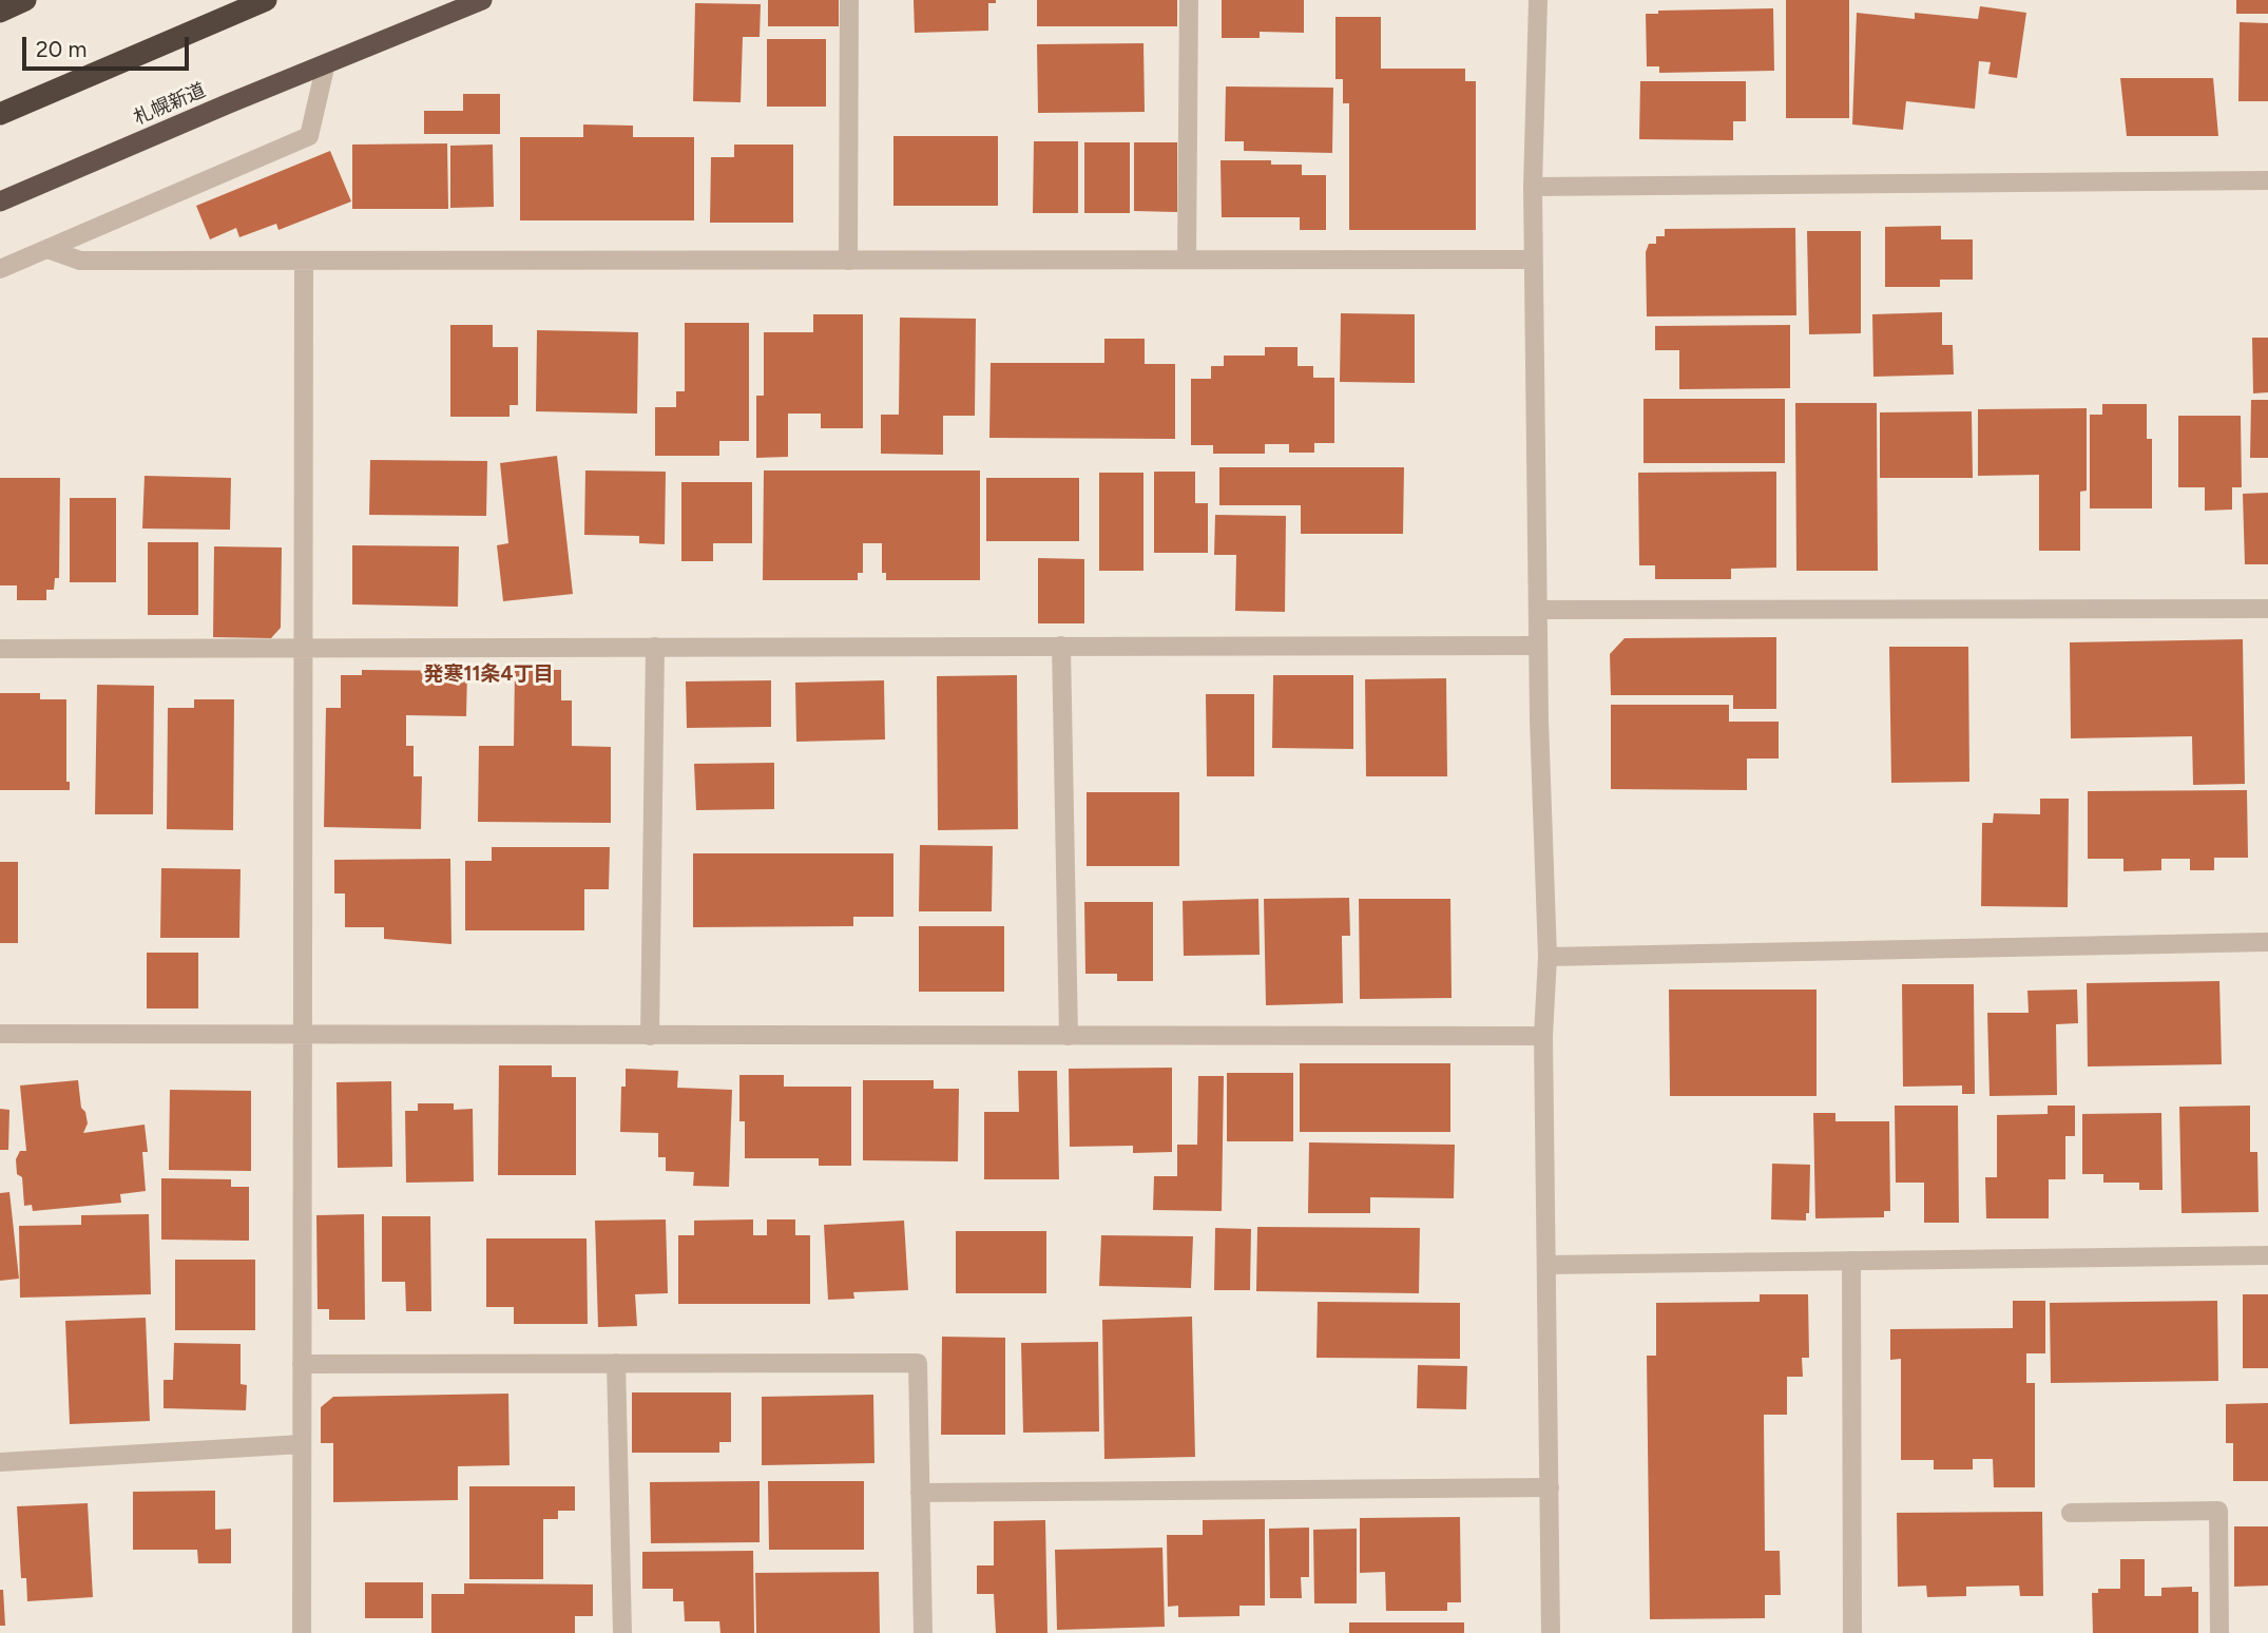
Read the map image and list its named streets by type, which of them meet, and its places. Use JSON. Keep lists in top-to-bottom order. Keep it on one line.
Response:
{"streets":{"highway":["札幌新道"]},"districts":["発寒11条4丁目"],"scale_bar":"20 m"}
